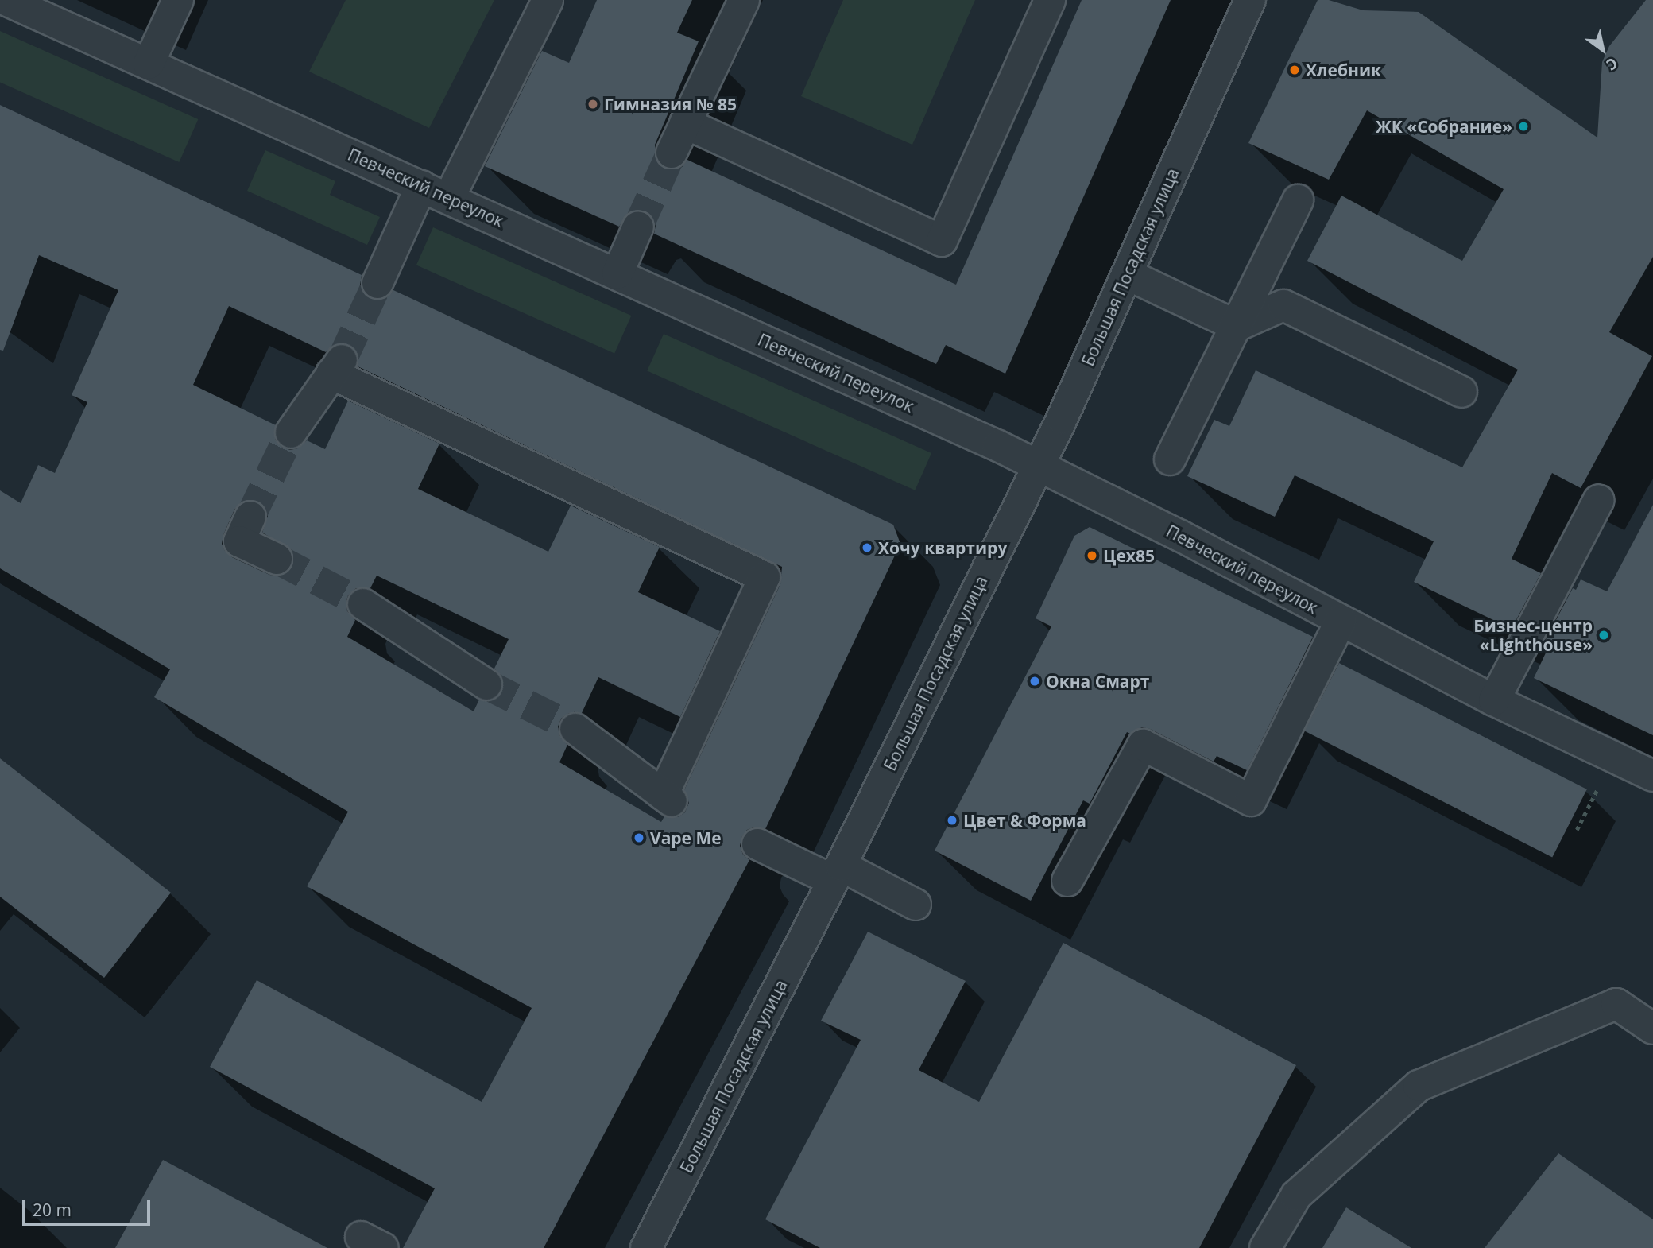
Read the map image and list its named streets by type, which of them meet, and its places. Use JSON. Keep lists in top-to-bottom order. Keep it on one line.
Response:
{"streets":{"street":["Певческий переулок","Большая Посадская улица"]},"crossings":[["Певческий переулок","Большая Посадская улица"]],"places":["Хлебник","Гимназия № 85","ЖК «Собрание»","Хочу квартиру","Цех85","Бизнес-центр «Lighthouse»","Окна Смарт","Цвет & Форма","Vape Me"],"scale_bar":"20 m","north":"bottom right"}
